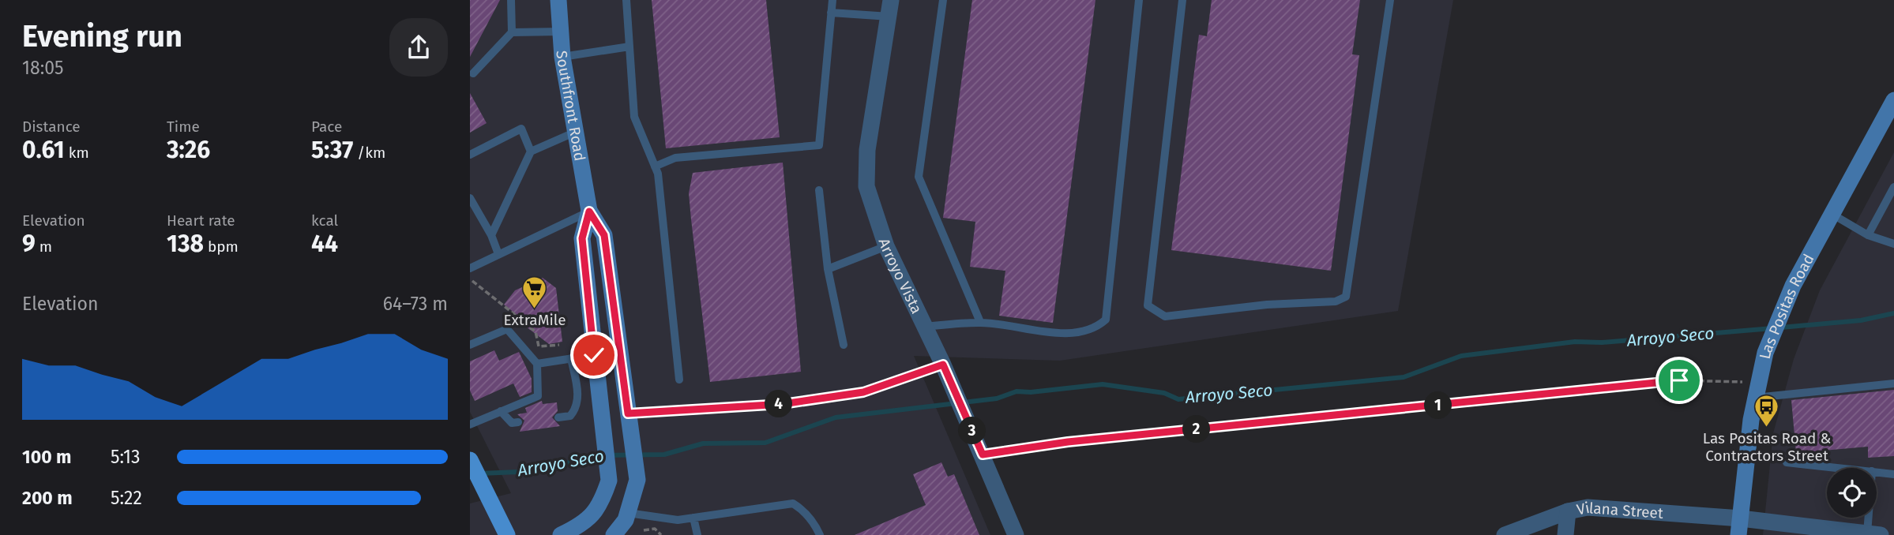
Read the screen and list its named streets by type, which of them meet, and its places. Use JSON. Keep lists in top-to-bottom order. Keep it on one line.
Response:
{"streets":{"street":["Southfront Road","Arroyo Vista","Las Positas Road","Vilana Street"]},"crossings":[["Las Positas Road","Vilana Street"]],"water":["Arroyo Seco"],"places":{"supermarket":["ExtraMile"],"bus stop":["Las Positas Road & Contractors Street"]},"page":{"heading":["Evening run","18:05"],"stats":[["Distance","0.61 km"],["Time","3:26"],["Pace","5:37 /km"],["Elevation","9 m"],["Heart rate","138 bpm"],["kcal","44"]],"chart":["Elevation","64–73 m"],"pins":["4","1","2","3"],"list":[{"name":"100 m","note":"5:13"},{"name":"200 m","note":"5:22"}]}}
